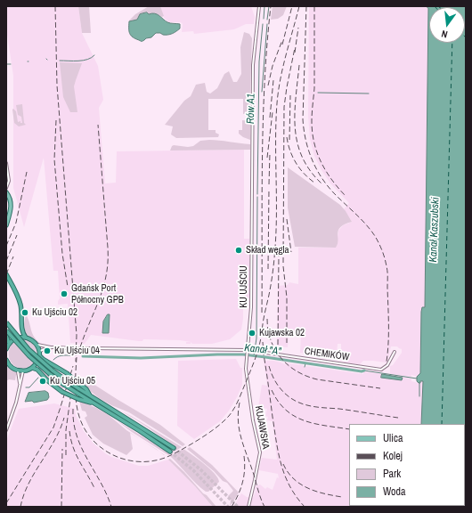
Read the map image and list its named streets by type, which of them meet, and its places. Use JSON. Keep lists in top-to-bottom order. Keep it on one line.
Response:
{"streets":{"street":["KU UJŚCIU","CHEMIKÓW","KUJAWSKA"]},"crossings":[["KU UJŚCIU","CHEMIKÓW"],["KU UJŚCIU","KUJAWSKA"],["CHEMIKÓW","KUJAWSKA"]],"water":["Rów A1","Kanał Kaszubski","Kanał \"A\""],"places":["Skład węgla","Gdańsk Port Północny GPB","Ku Ujściu 02","Kujawska 02","Ku Ujściu 04","Ku Ujściu 05"],"legend":["Ulica","Kolej","Park","Woda"],"north":"bottom"}
